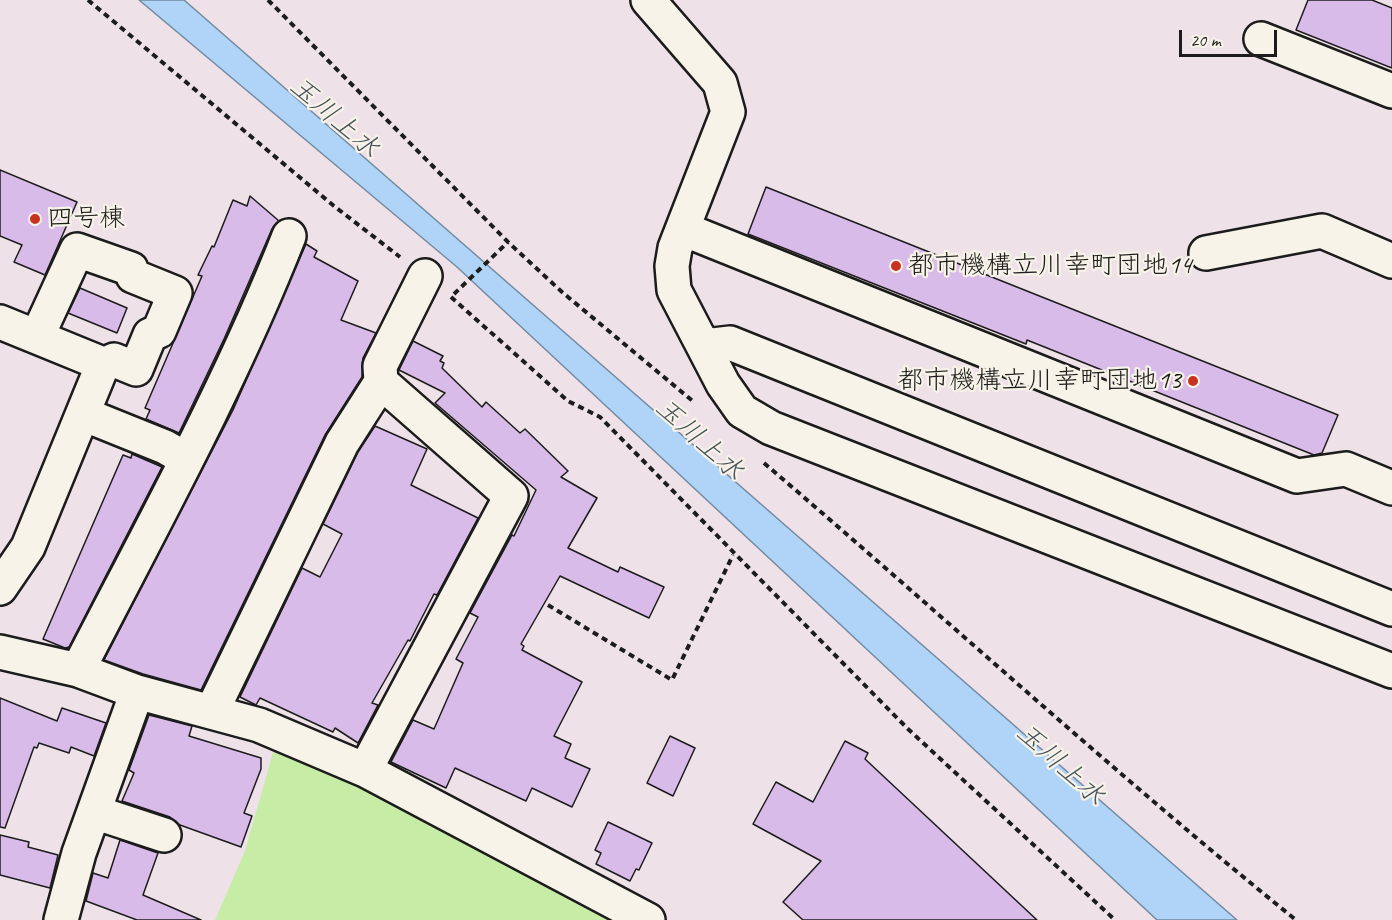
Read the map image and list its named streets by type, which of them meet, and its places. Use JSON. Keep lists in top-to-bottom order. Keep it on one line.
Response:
{"water":["玉川上水"],"places":["四号棟","都市機構立川幸町団地14","都市機構立川幸町団地13"],"scale_bar":"20 m"}
